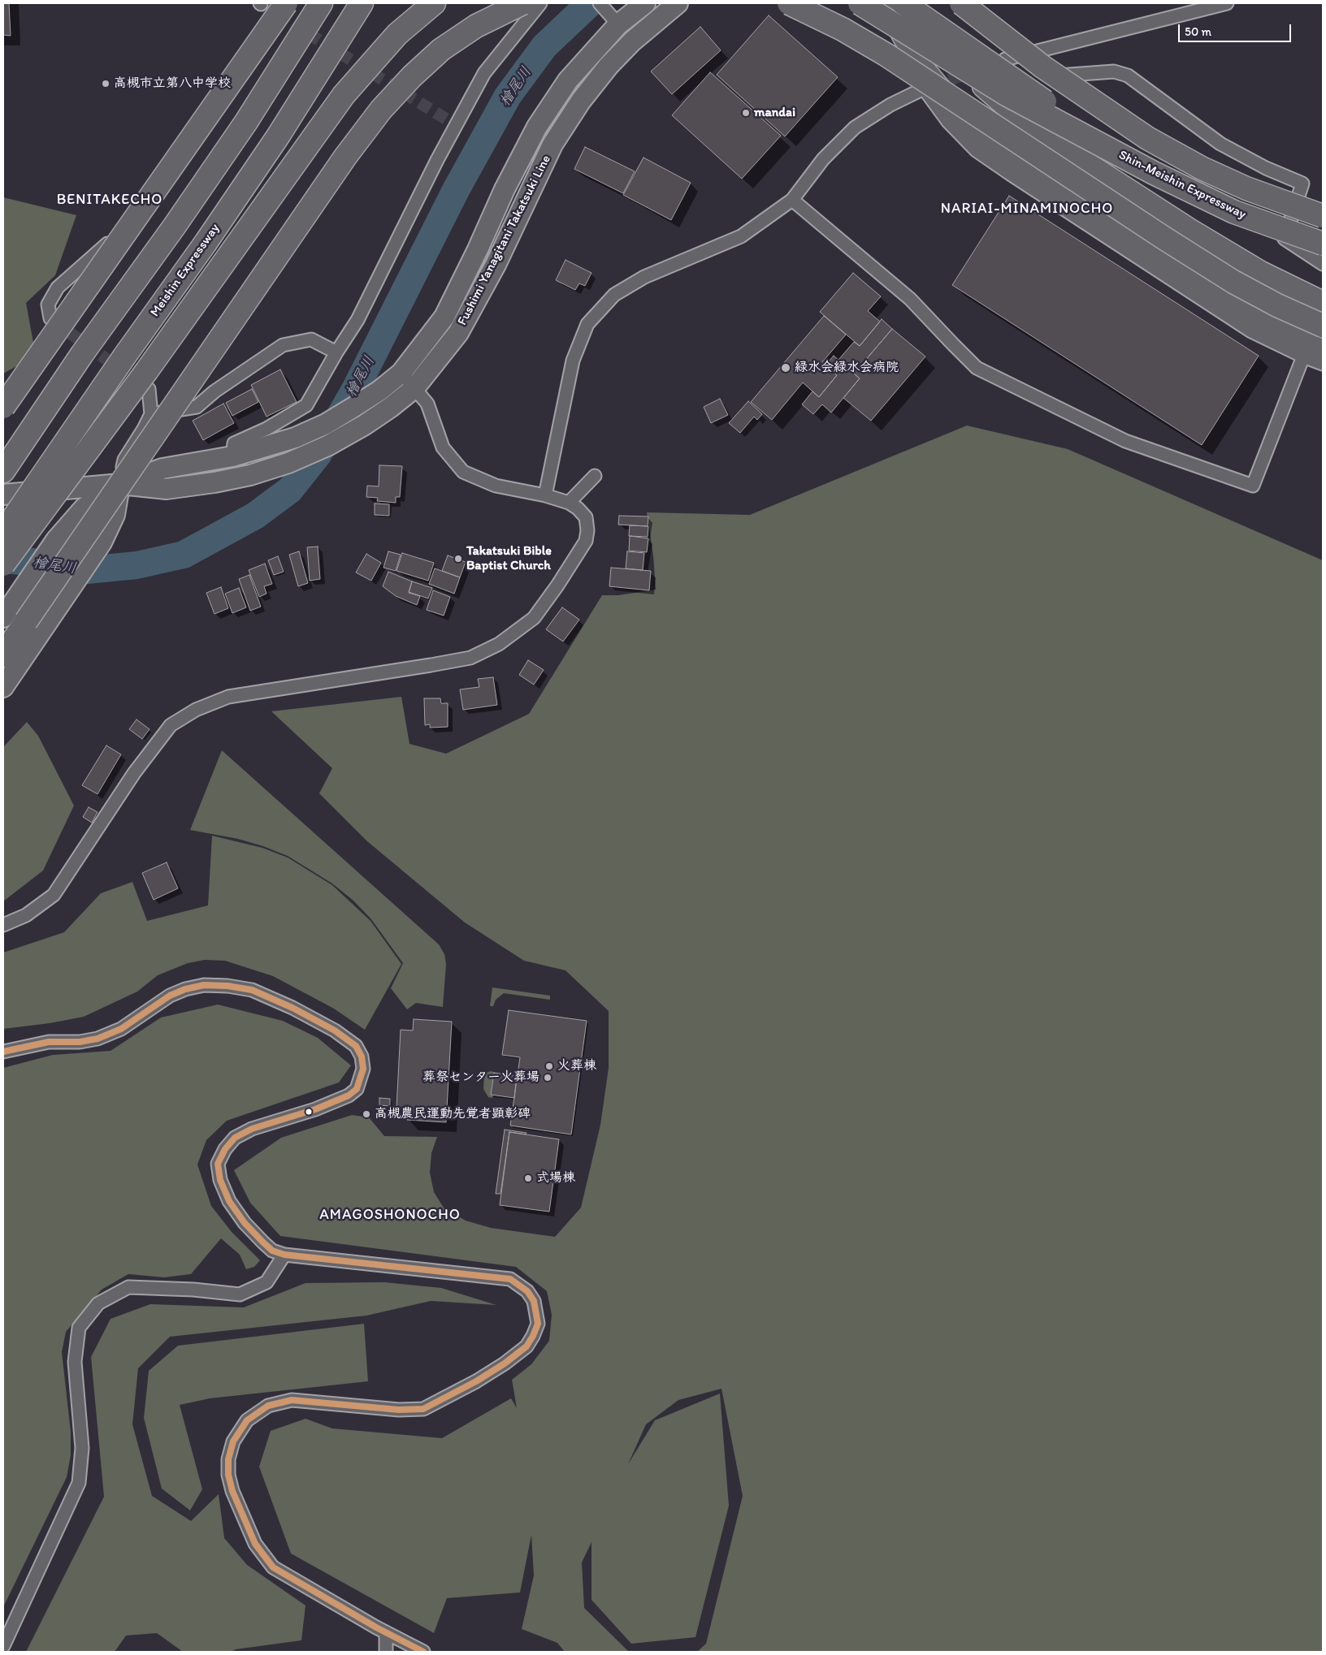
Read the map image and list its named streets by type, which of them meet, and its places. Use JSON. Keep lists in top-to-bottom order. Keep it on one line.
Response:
{"streets":{"highway":["Shin-Meishin Expressway","Meishin Expressway"],"main road":["Fushimi Yanagitani Takatsuki Line"]},"districts":["BENITAKECHO","NARIAI-MINAMINOCHO","AMAGOSHONOCHO"],"water":["檜尾川"],"places":["高槻市立第八中学校","mandai","緑水会緑水会病院","Takatsuki Bible Baptist Church","火葬棟","葬祭センター火葬場","高槻農民運動先覚者顕彰碑","式場棟"],"scale_bar":"50 m"}
